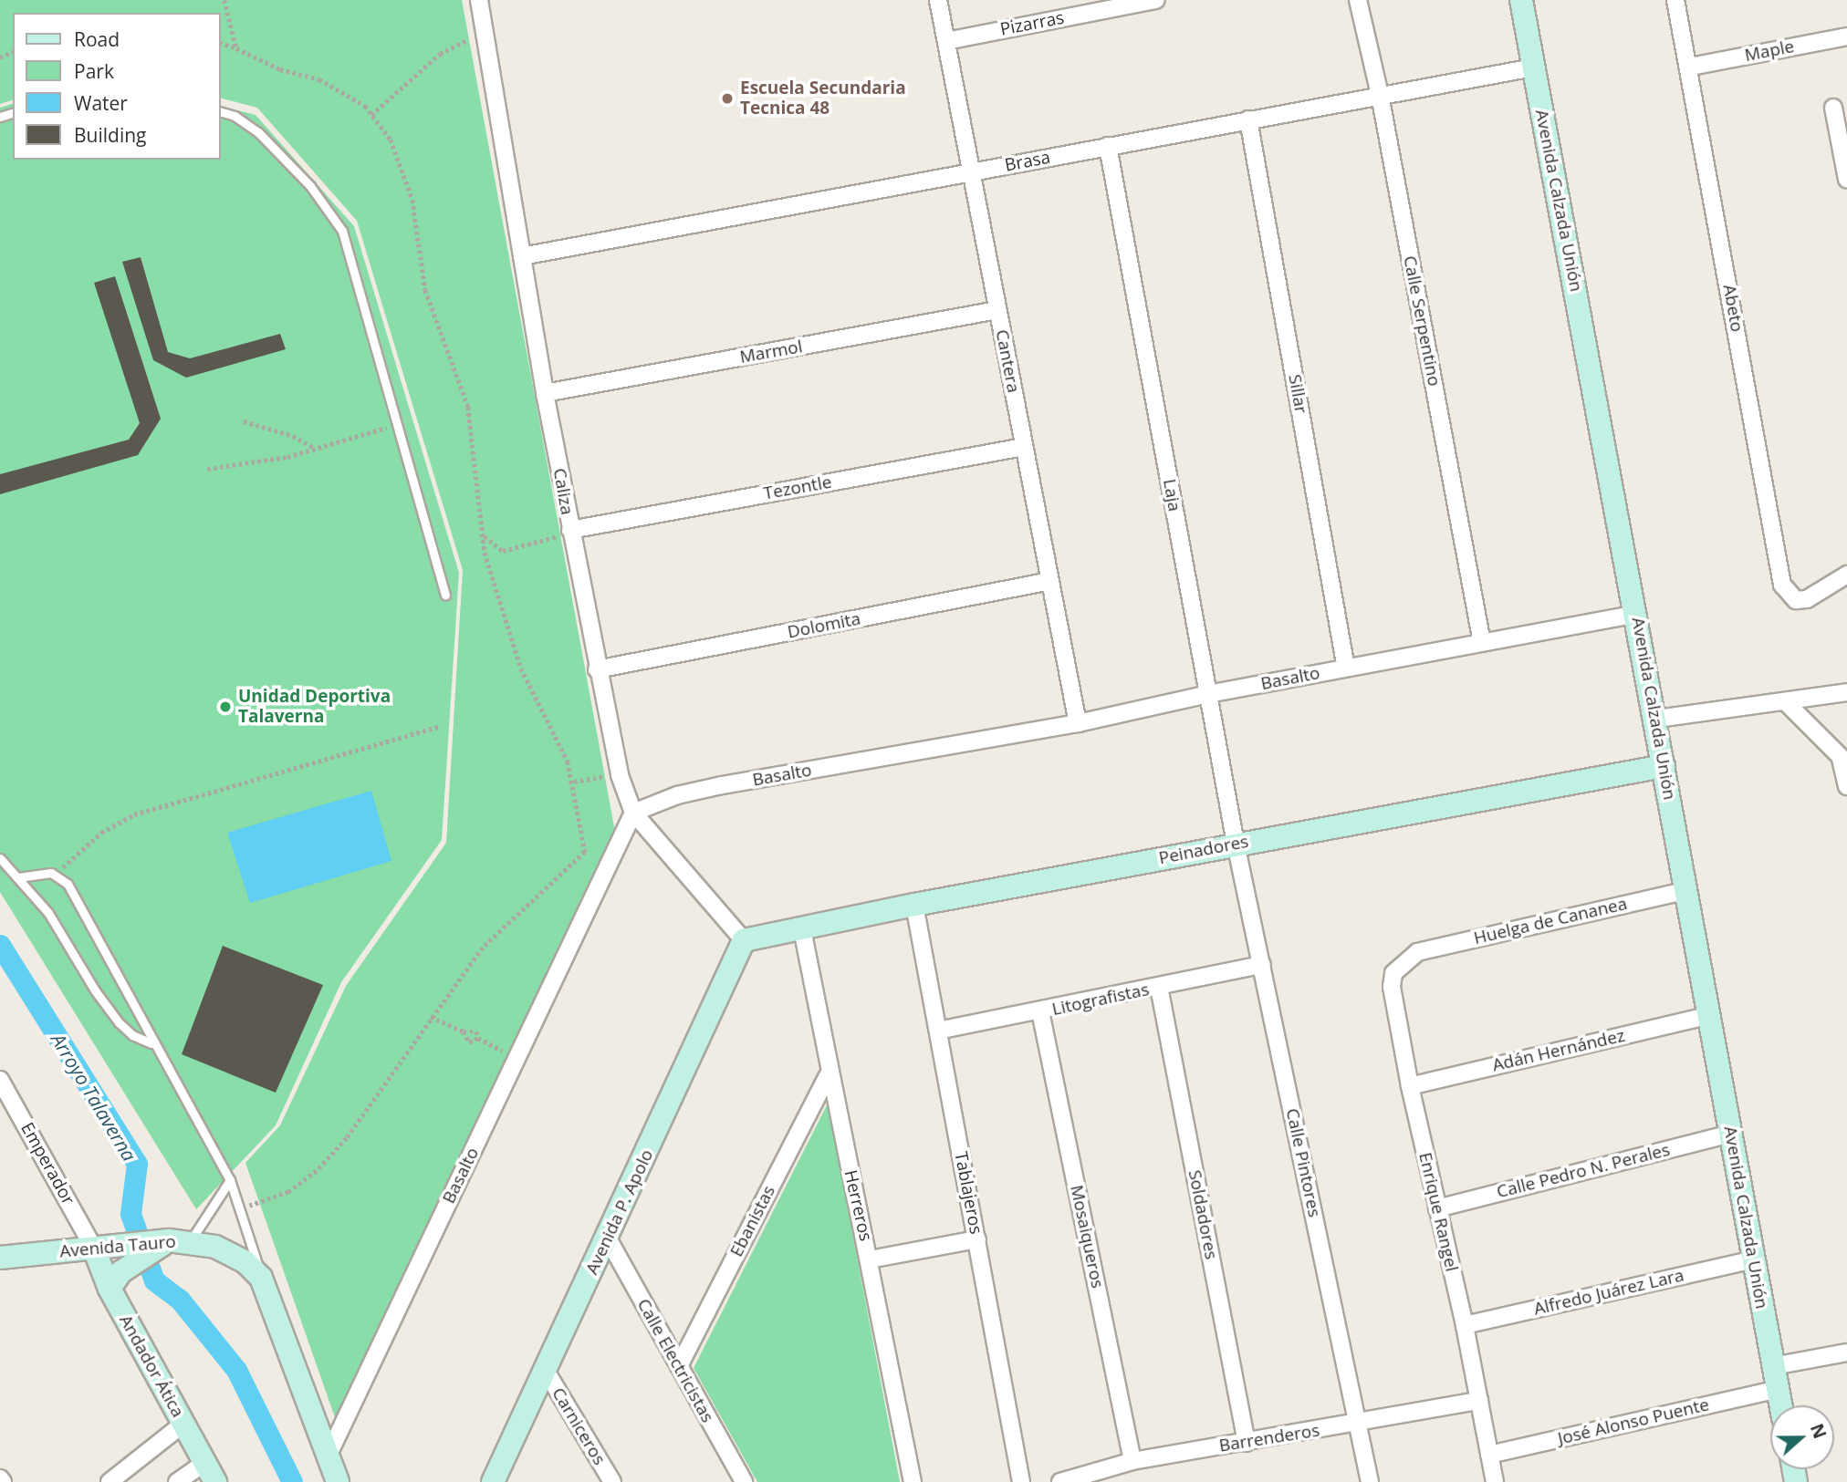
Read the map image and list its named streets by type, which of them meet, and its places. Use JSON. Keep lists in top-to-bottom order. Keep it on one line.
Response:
{"streets":{"street":["Pizarras","Maple","Brasa","Avenida Calzada Unión","Abeto","Calle Serpentino","Marmol","Cantera","Sillar","Tezontle","Caliza","Laja","Dolomita","Basalto","Peinadores","Huelga de Cananea","Litografistas","Adán Hernández","Calle Pintores","Emperador","Calle Pedro N. Perales","Tablajeros","Herreros","Avenida P. Apolo","Enrique Rangel","Soldadores","Ebanistas","Mosaiqueros","Avenida Tauro","Alfredo Juárez Lara","Calle Electricistas","Andador Ática","José Alonso Puente","Carniceros","Barrenderos"]},"crossings":[["Pizarras","Cantera"],["Maple","Abeto"],["Brasa","Avenida Calzada Unión"],["Brasa","Calle Serpentino"],["Brasa","Cantera"],["Brasa","Sillar"],["Brasa","Caliza"],["Brasa","Laja"],["Avenida Calzada Unión","Basalto"],["Avenida Calzada Unión","Peinadores"],["Avenida Calzada Unión","Huelga de Cananea"],["Avenida Calzada Unión","Adán Hernández"],["Avenida Calzada Unión","Calle Pedro N. Perales"],["Avenida Calzada Unión","Alfredo Juárez Lara"],["Avenida Calzada Unión","José Alonso Puente"],["Calle Serpentino","Basalto"],["Marmol","Cantera"],["Marmol","Caliza"],["Cantera","Tezontle"],["Cantera","Dolomita"],["Cantera","Basalto"],["Sillar","Basalto"],["Tezontle","Caliza"],["Caliza","Dolomita"],["Caliza","Basalto"],["Caliza","Peinadores"],["Caliza","Avenida P. Apolo"],["Laja","Basalto"],["Laja","Peinadores"],["Laja","Calle Pintores"],["Peinadores","Calle Pintores"],["Peinadores","Tablajeros"],["Peinadores","Herreros"],["Peinadores","Avenida P. Apolo"],["Huelga de Cananea","Enrique Rangel"],["Litografistas","Calle Pintores"],["Litografistas","Tablajeros"],["Litografistas","Soldadores"],["Litografistas","Mosaiqueros"],["Adán Hernández","Enrique Rangel"],["Calle Pintores","Barrenderos"],["Emperador","Avenida Tauro"],["Emperador","Andador Ática"],["Calle Pedro N. Perales","Enrique Rangel"],["Herreros","Ebanistas"],["Avenida P. Apolo","Calle Electricistas"],["Avenida P. Apolo","Carniceros"],["Enrique Rangel","Alfredo Juárez Lara"],["Enrique Rangel","José Alonso Puente"],["Enrique Rangel","Barrenderos"],["Soldadores","Barrenderos"],["Ebanistas","Calle Electricistas"],["Mosaiqueros","Barrenderos"],["Avenida Tauro","Andador Ática"]],"water":["Arroyo Talaverna"],"places":["Escuela Secundaria Tecnica 48","Unidad Deportiva Talaverna"],"legend":["Road","Park","Water","Building"],"north":"right"}
